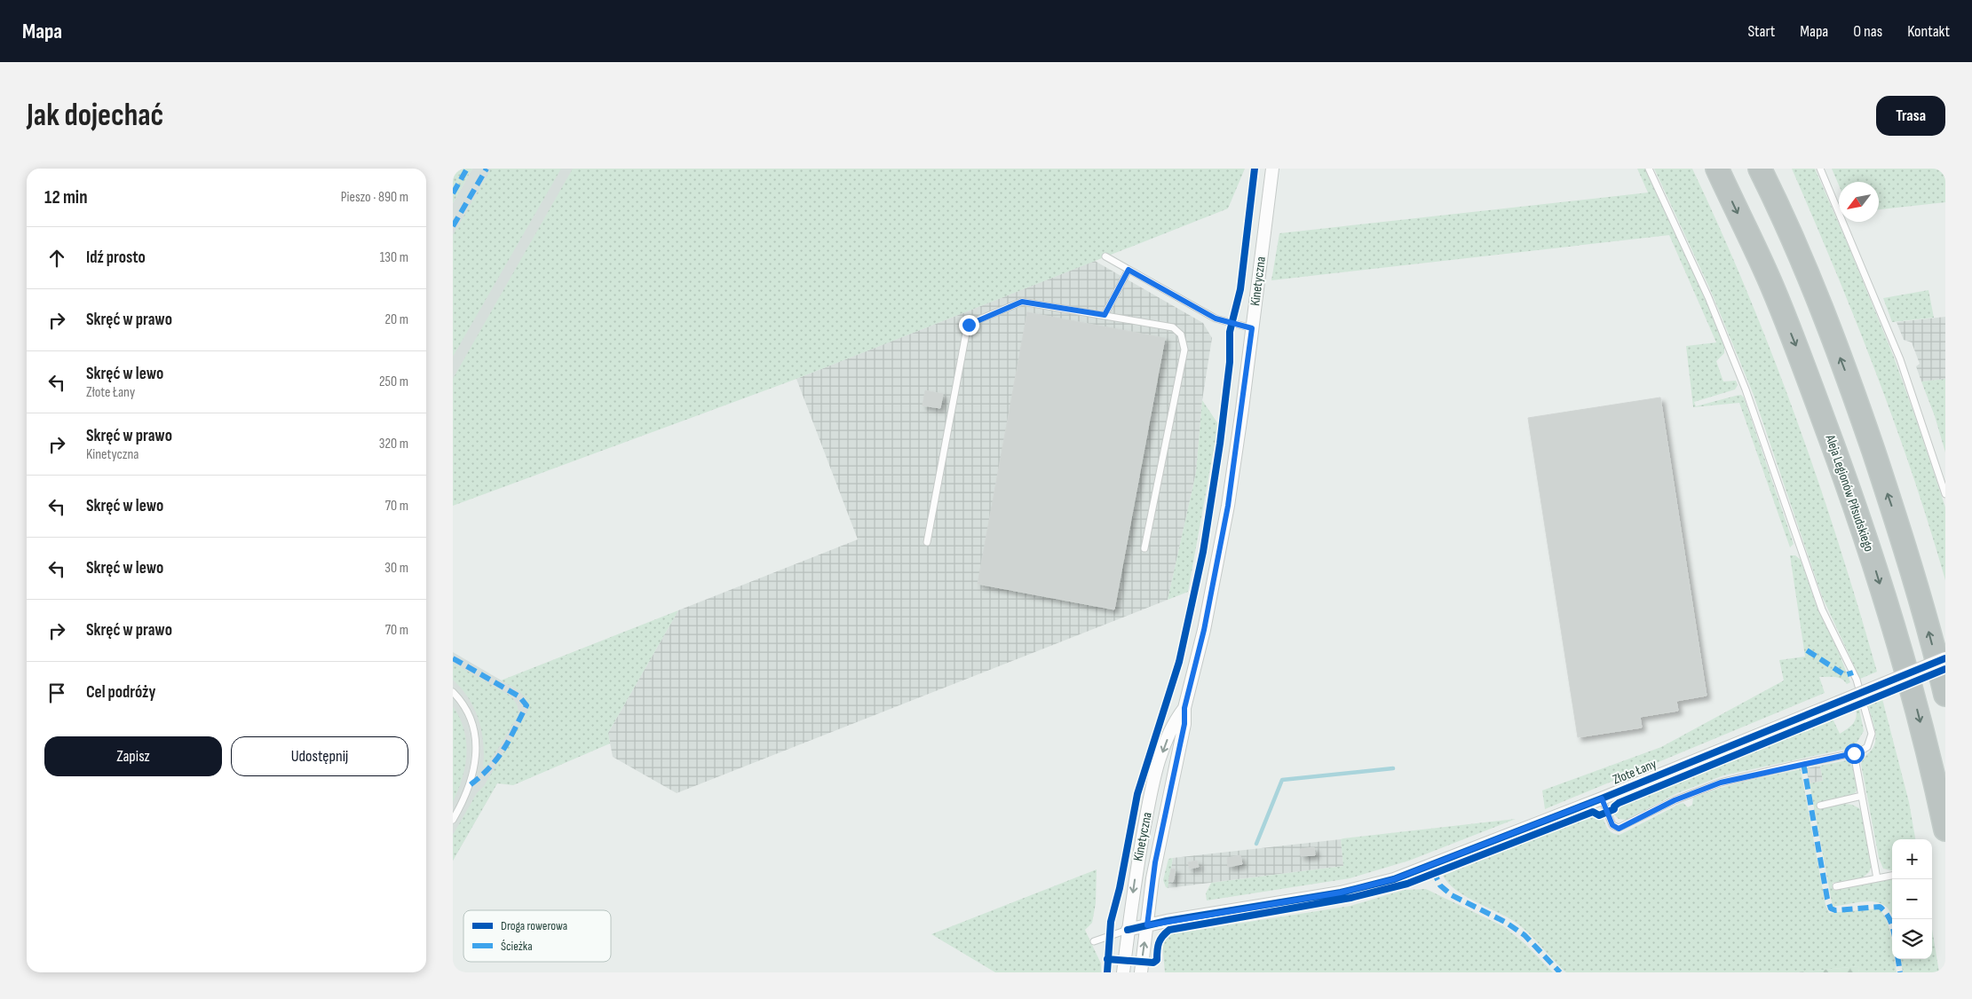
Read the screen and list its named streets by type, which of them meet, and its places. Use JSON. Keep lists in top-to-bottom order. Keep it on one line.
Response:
{"streets":{"highway":["Aleja Legionów Piłsudskiego"],"street":["Kinetyczna","Złote Łany"]},"crossings":[["Kinetyczna","Złote Łany"]],"legend":["Droga rowerowa","Ścieżka"],"north":"bottom left","page":{"header":"Mapa","nav":["Start","Mapa","O nas","Kontakt"],"buttons":["Trasa",["Zapisz","Udostępnij"]],"title":"Jak dojechać","heading":["12 min","Pieszo · 890 m"],"list":[["Idź prosto","130 m"],["Skręć w prawo","20 m"],["Skręć w lewo","Złote Łany","250 m"],["Skręć w prawo","Kinetyczna","320 m"],["Skręć w lewo","70 m"],["Skręć w lewo","30 m"],["Skręć w prawo","70 m"],"Cel podróży"],"map_buttons":["+","−"]}}
